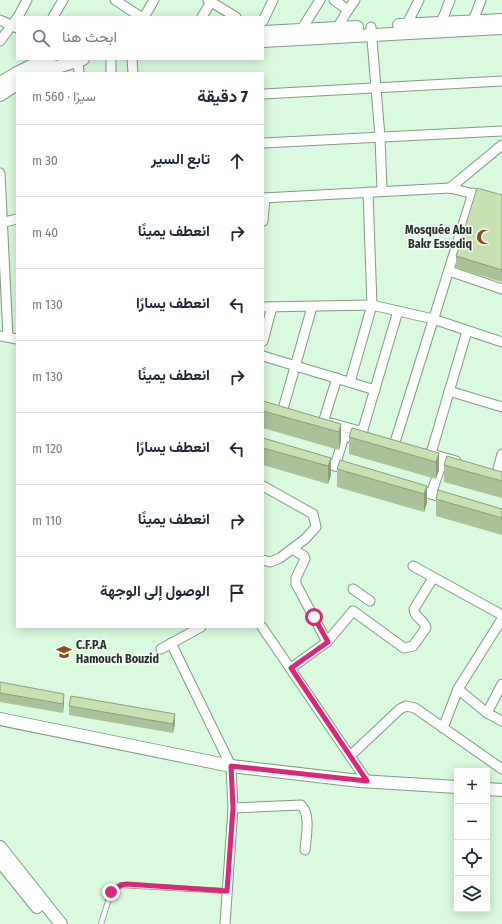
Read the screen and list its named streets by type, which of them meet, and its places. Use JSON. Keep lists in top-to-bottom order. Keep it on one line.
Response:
{"places":{"mosque":["Mosquée Abu Bakr Essediq"],"school or university":["C.F.P.A Hamouch Bouzid"]},"page":{"search":"ابحث هنا","heading":["7 دقيقة","سيرًا · 560 m"],"list":[["تابع السير","30 m"],["انعطف يمينًا","40 m"],["انعطف يسارًا","130 m"],["انعطف يمينًا","130 m"],["انعطف يسارًا","120 m"],["انعطف يمينًا","110 m"],"الوصول إلى الوجهة"],"map_buttons":["+","−"]}}
